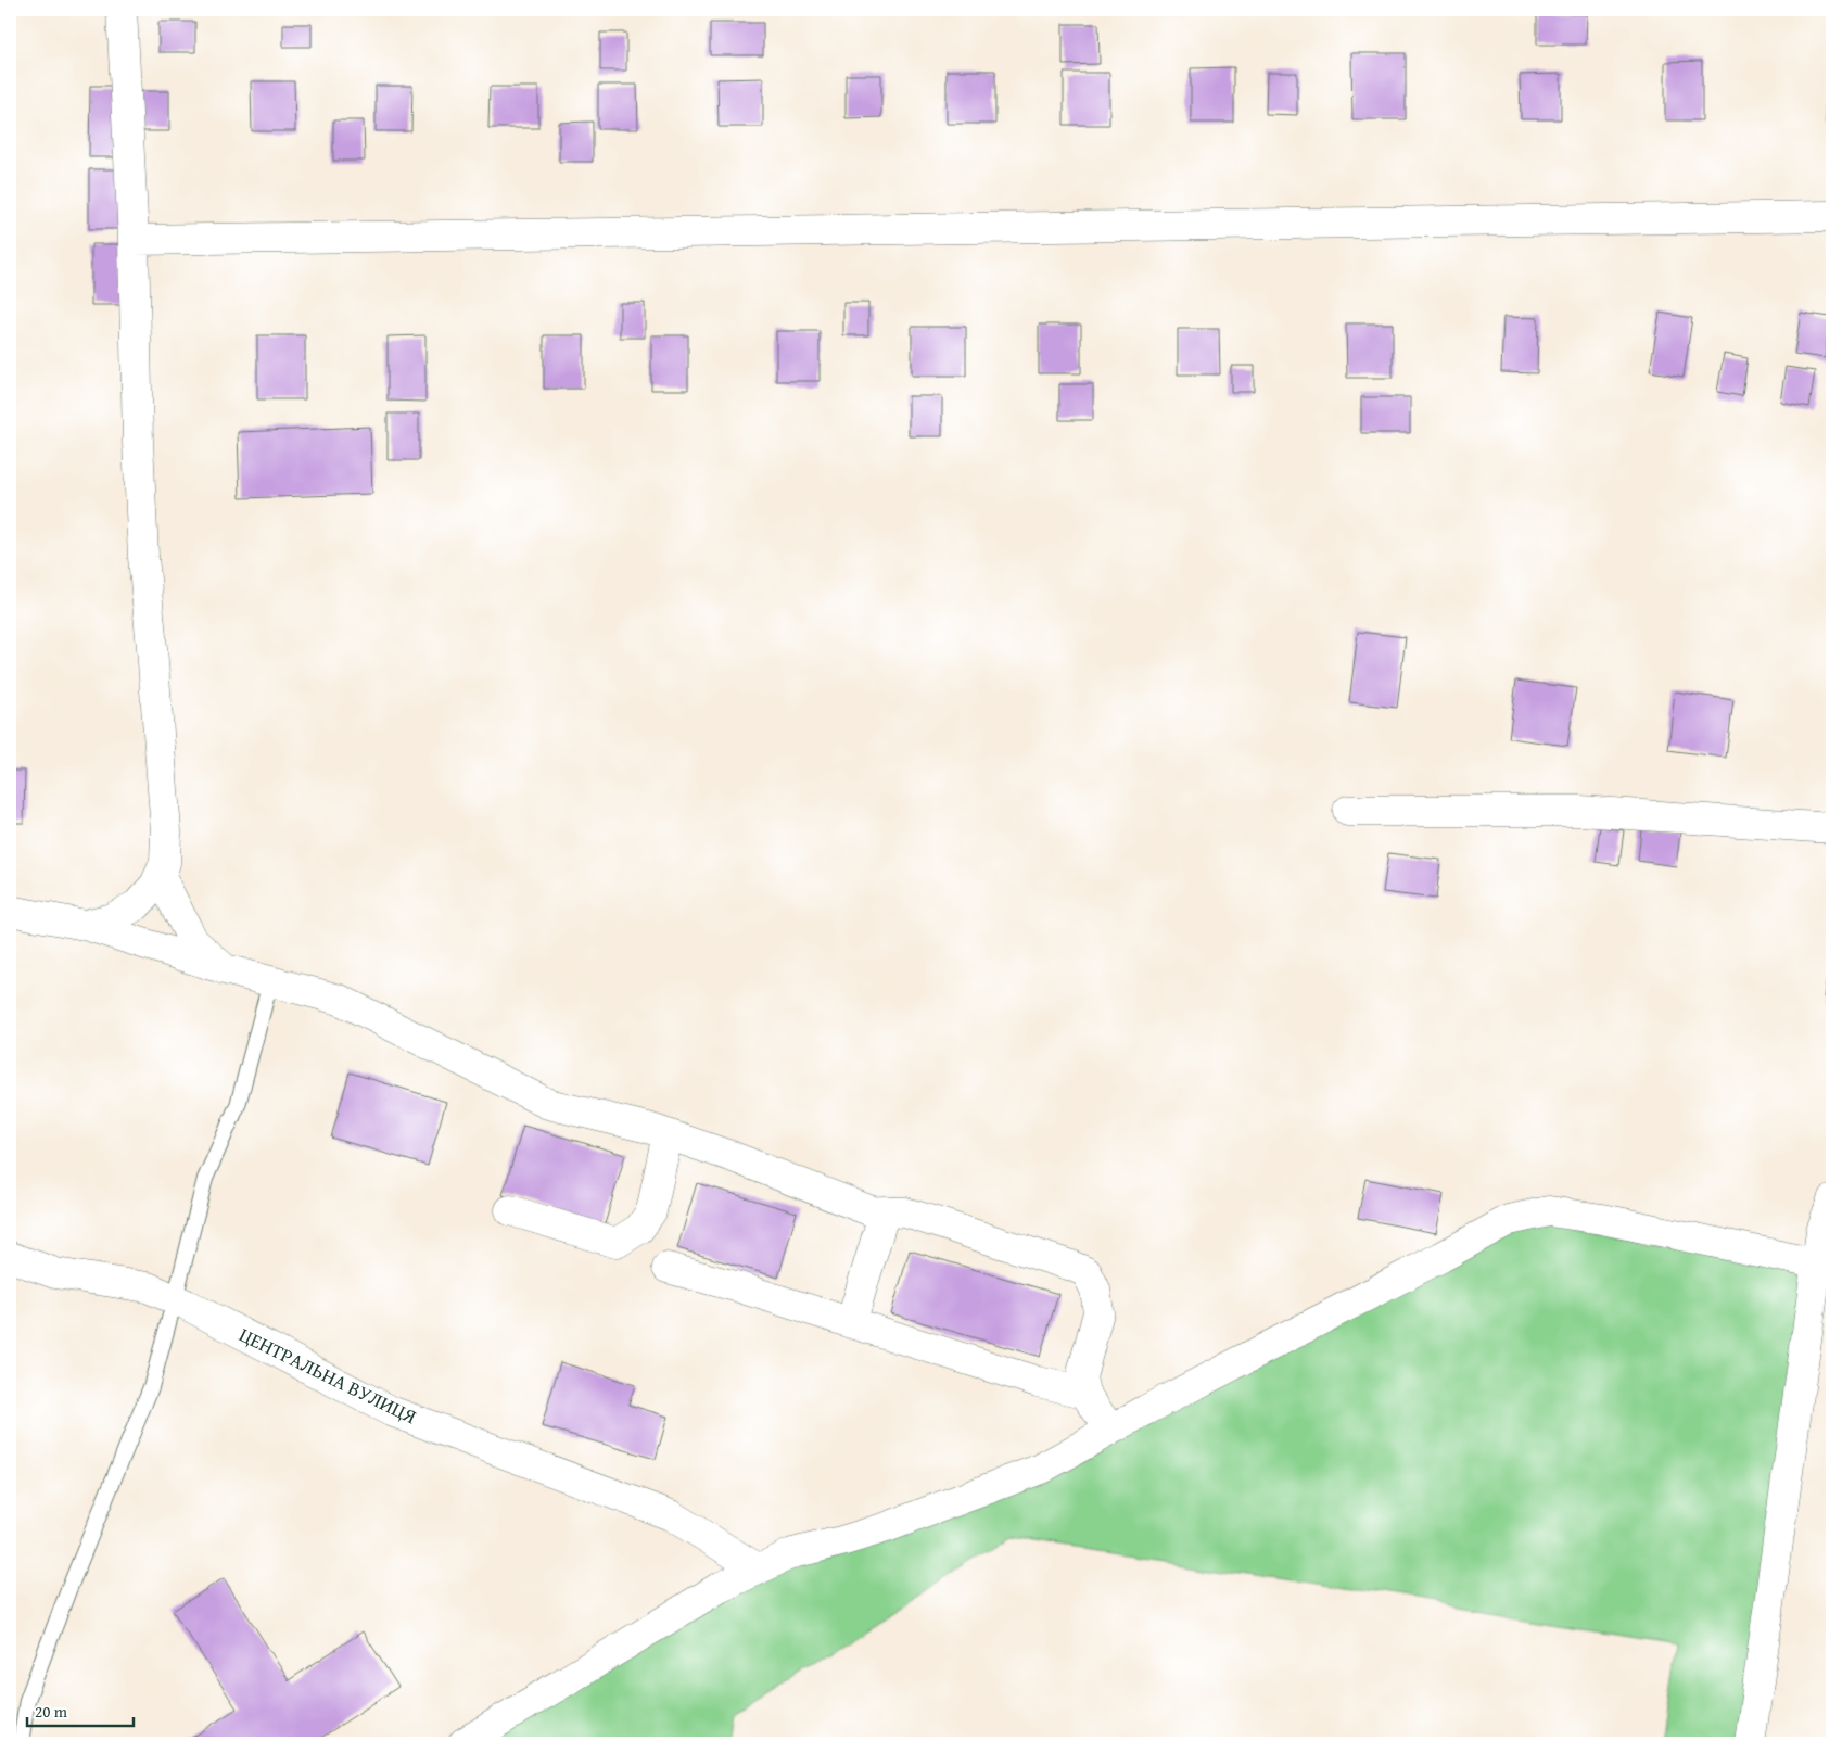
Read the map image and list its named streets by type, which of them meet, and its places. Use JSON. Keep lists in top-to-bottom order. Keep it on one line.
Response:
{"streets":{"street":["ЦЕНТРАЛЬНА ВУЛИЦЯ"]},"scale_bar":"20 m"}
